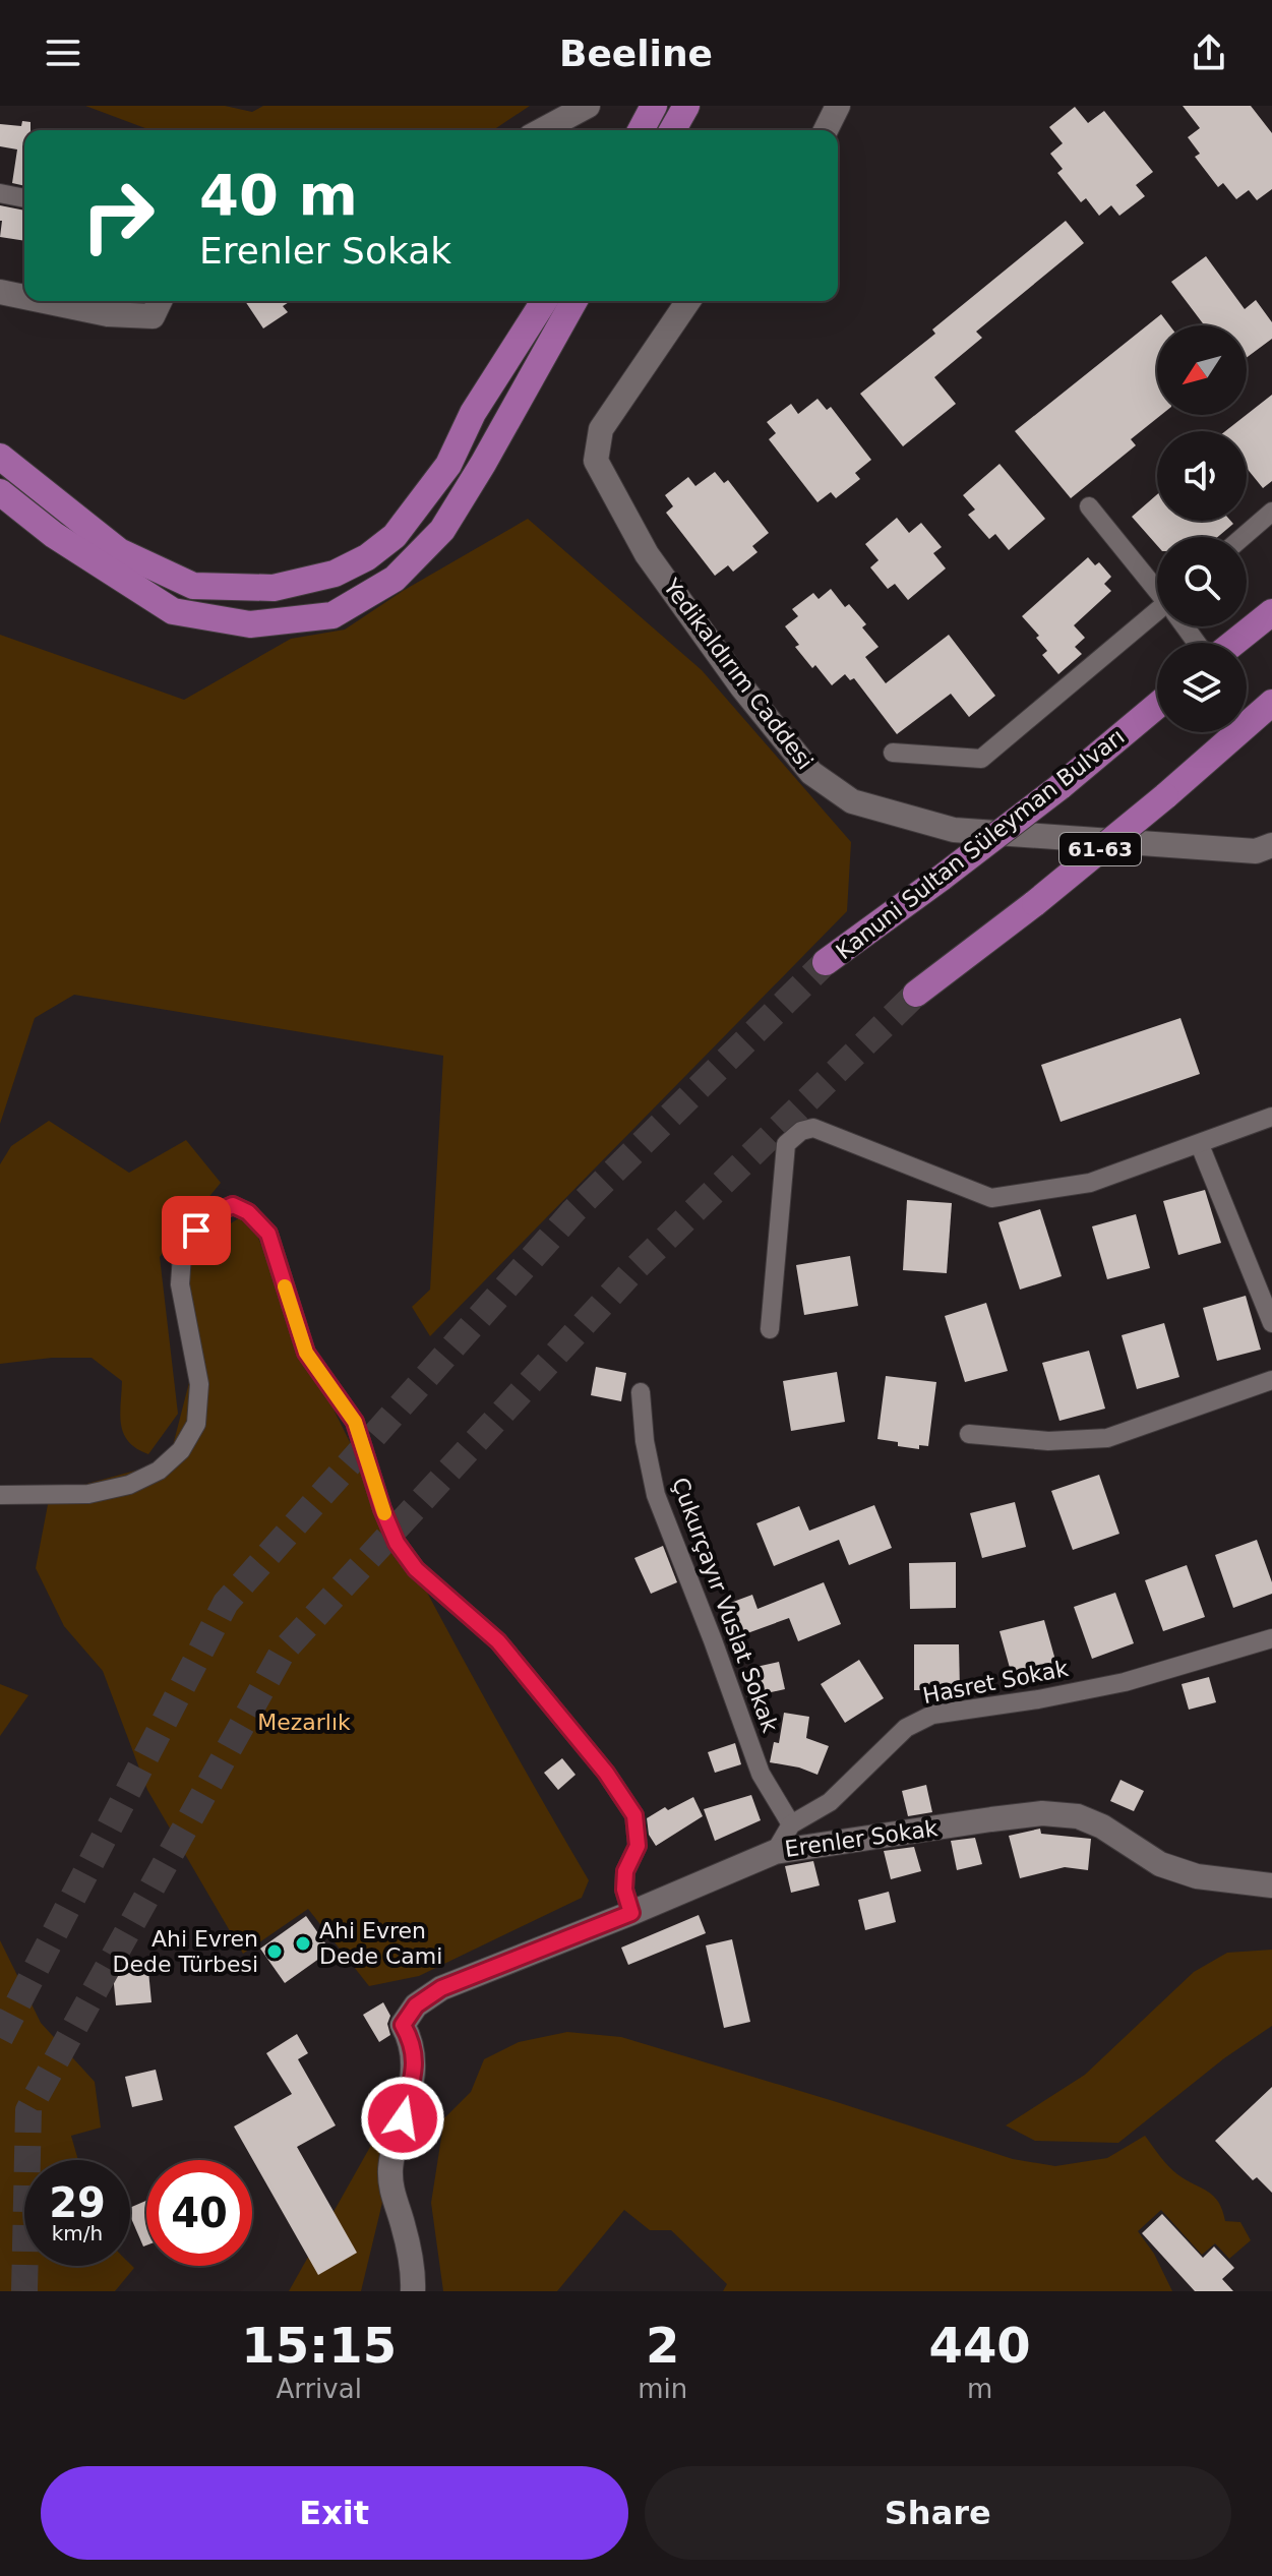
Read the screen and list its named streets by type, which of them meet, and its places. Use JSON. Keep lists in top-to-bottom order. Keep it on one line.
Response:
{"streets":{"main road":["Kanuni Sultan Süleyman Bulvarı","61-63"],"street":["Yedikaldırım Caddesi","Çukurçayır Vuslat Sokak","Hasret Sokak","Erenler Sokak"]},"crossings":[["Çukurçayır Vuslat Sokak","Hasret Sokak"],["Hasret Sokak","Erenler Sokak"]],"parks":["Mezarlık"],"places":["Ahi Evren Dede Cami","Ahi Evren Dede Türbesi"],"north":"bottom left","page":{"header":"Beeline","turn":["40 m","Erenler Sokak"],"speed":"29 km/h","limit":"40","eta":["15:15","Arrival","2","min","440","m"],"buttons":["Exit","Share"]}}
